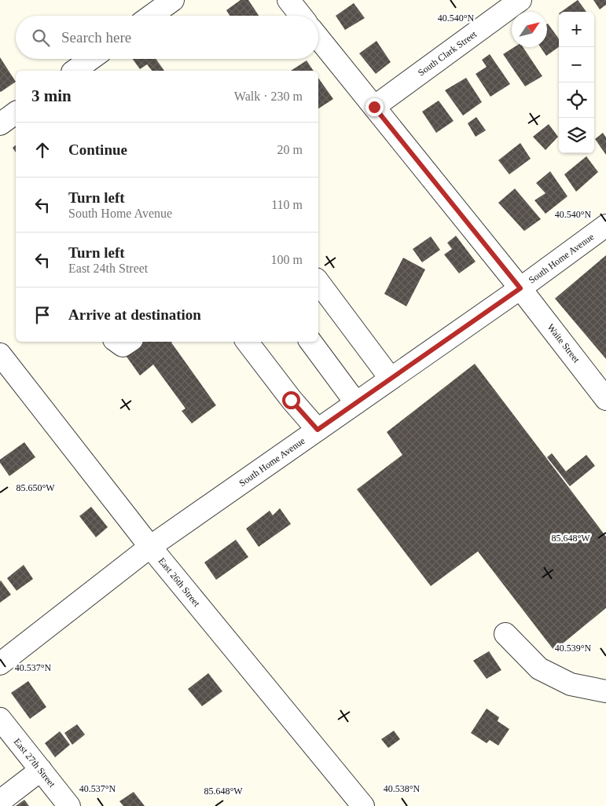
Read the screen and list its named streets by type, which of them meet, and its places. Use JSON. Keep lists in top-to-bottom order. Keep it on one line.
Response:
{"streets":{"street":["South Clark Street","South Home Avenue","Waite Street","East 26th Street","East 27th Street"]},"crossings":[["South Clark Street","Waite Street"],["South Home Avenue","Waite Street"],["South Home Avenue","East 26th Street"]],"north":"top right","page":{"map_buttons":["+","−"],"search":"Search here","heading":["3 min","Walk · 230 m"],"list":[["Continue","20 m"],["Turn left","South Home Avenue","110 m"],["Turn left","East 24th Street","100 m"],"Arrive at destination"]},"coordinates":["40.540°N","85.650°W","85.648°W","40.539°N","40.537°N","40.538°N"]}
